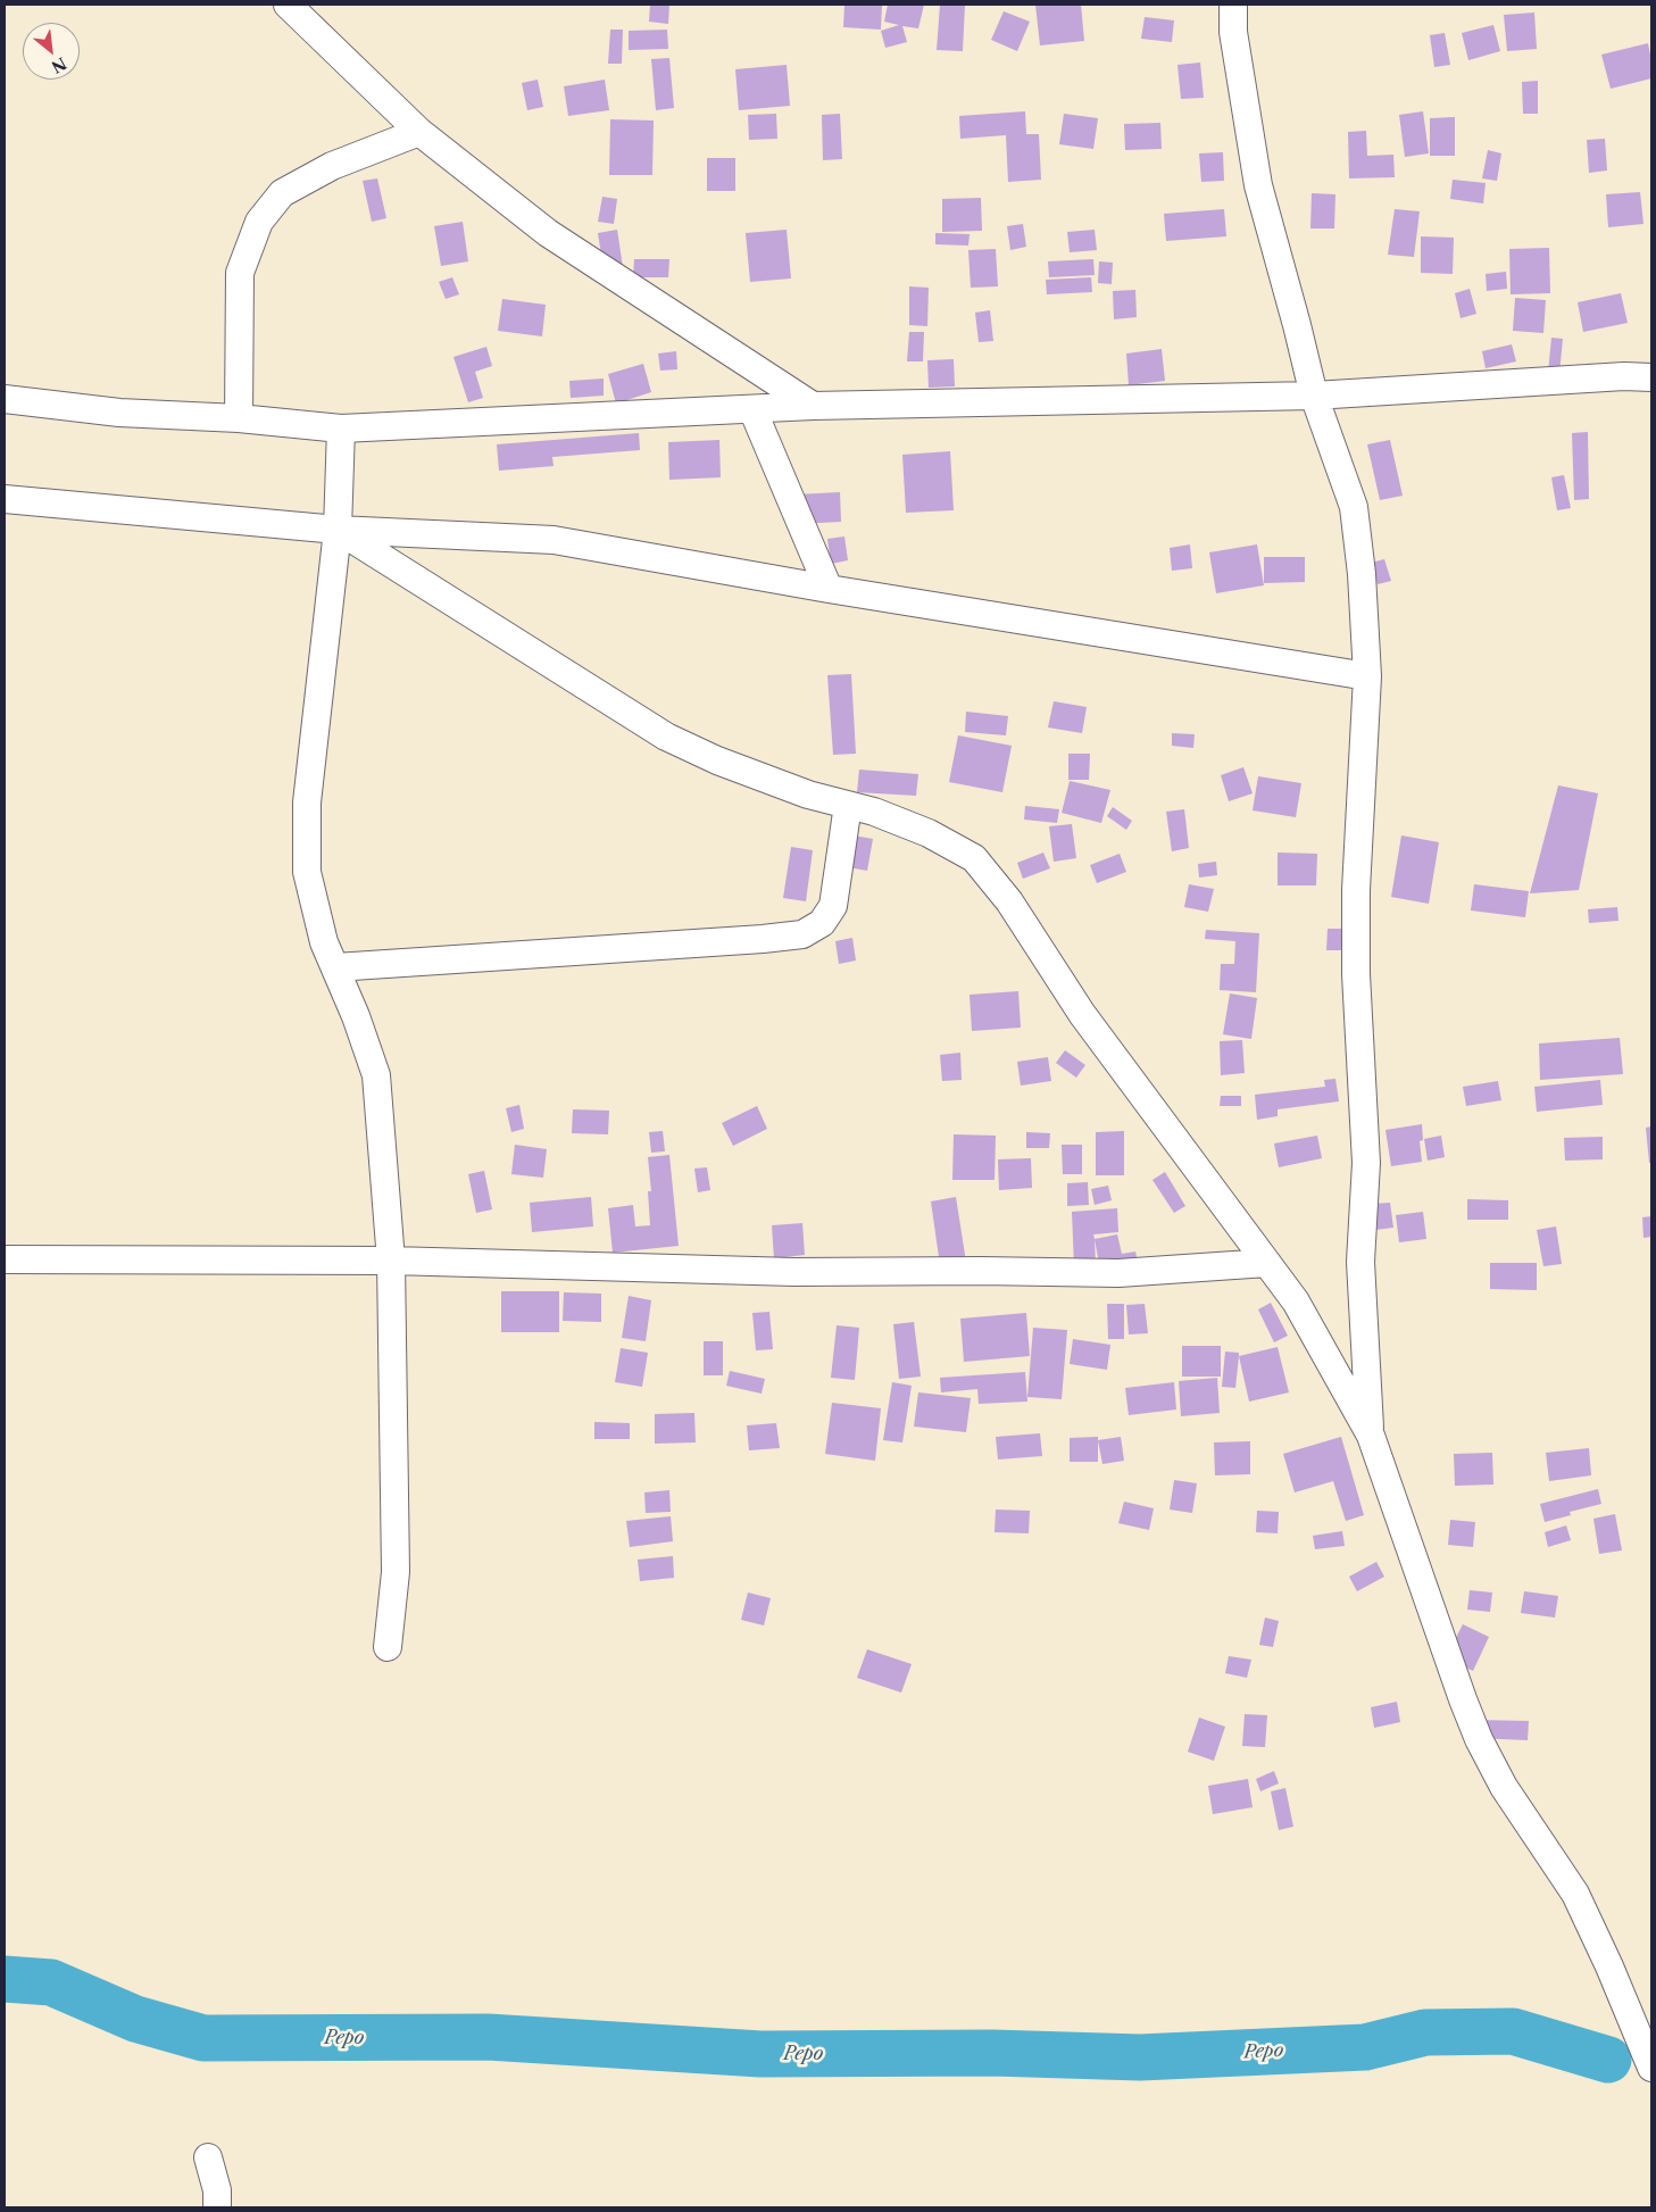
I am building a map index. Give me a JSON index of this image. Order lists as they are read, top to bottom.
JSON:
{
  "water": ["Pepo"],
  "north": "bottom right"
}
